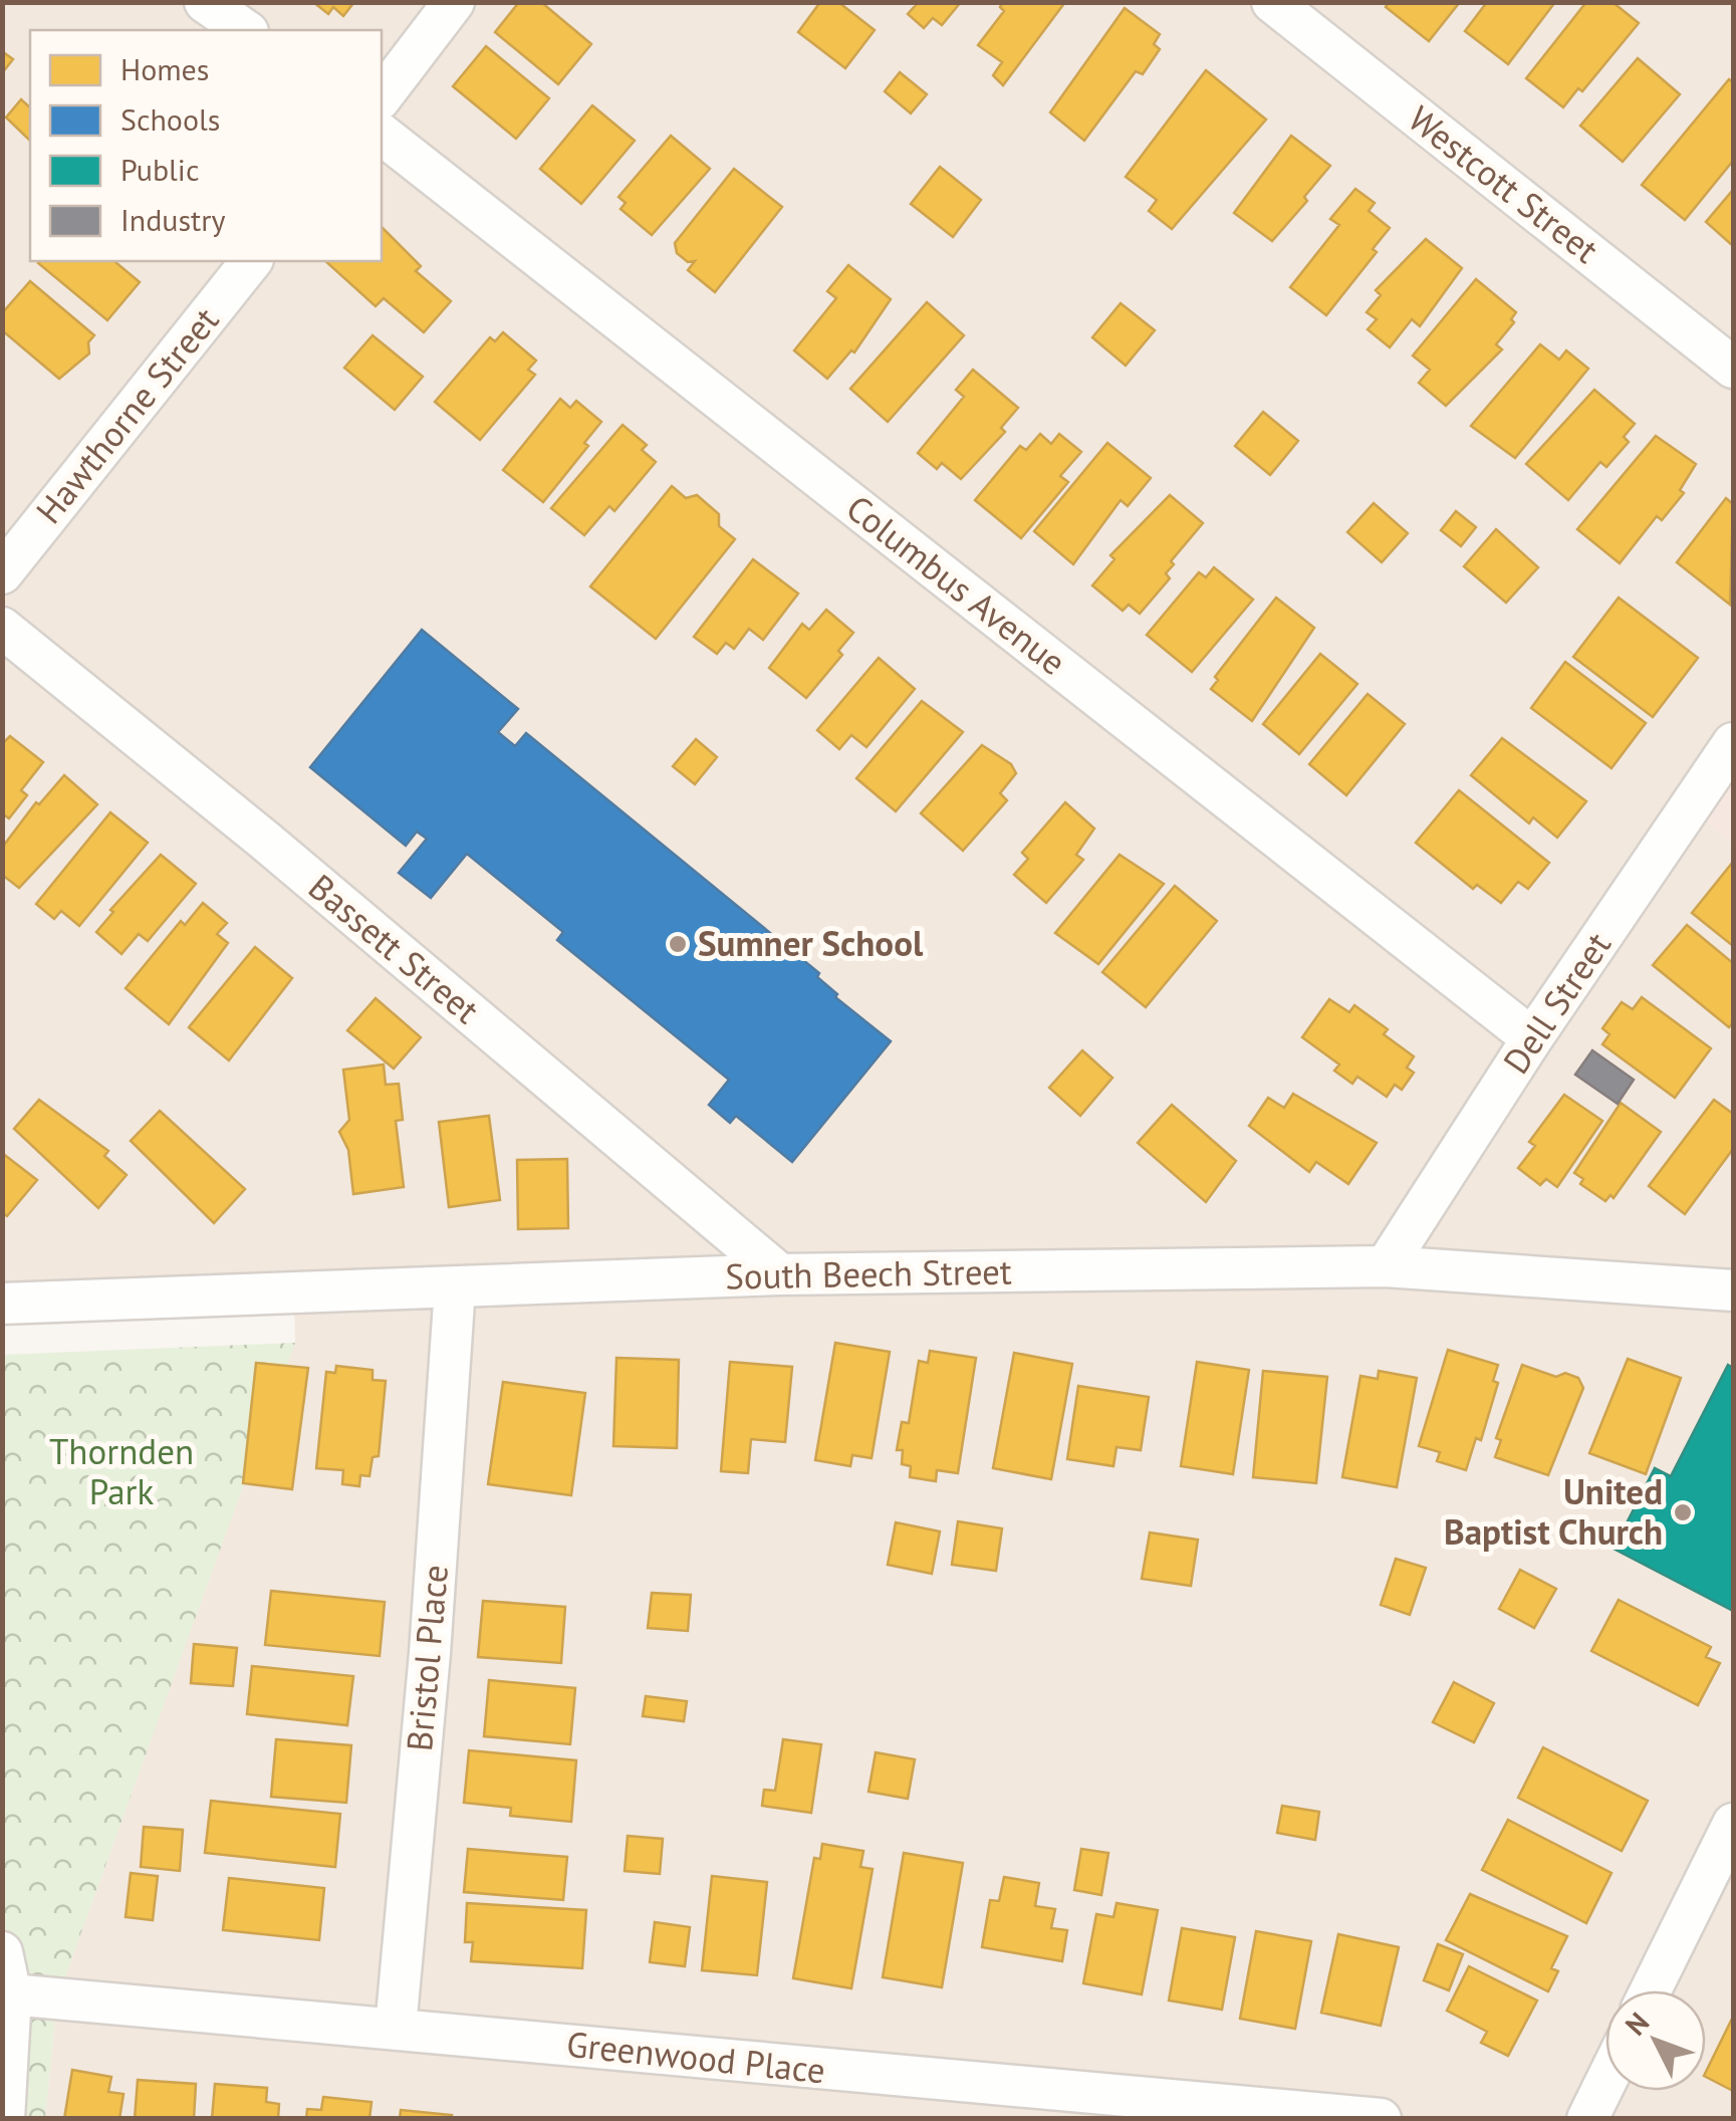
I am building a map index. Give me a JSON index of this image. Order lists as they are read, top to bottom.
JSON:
{
  "streets": {
    "street": [
      "Westcott Street",
      "Hawthorne Street",
      "Columbus Avenue",
      "Bassett Street",
      "Dell Street",
      "South Beech Street",
      "Bristol Place",
      "Greenwood Place"
    ]
  },
  "crossings": [
    ["Columbus Avenue", "Dell Street"],
    ["Bassett Street", "South Beech Street"],
    ["Dell Street", "South Beech Street"],
    ["South Beech Street", "Bristol Place"],
    ["Bristol Place", "Greenwood Place"]
  ],
  "parks": ["Thornden Park"],
  "places": ["Sumner School", "United Baptist Church"],
  "legend": [
    "Homes",
    "Schools",
    "Public",
    "Industry"
  ],
  "north": "top left"
}
